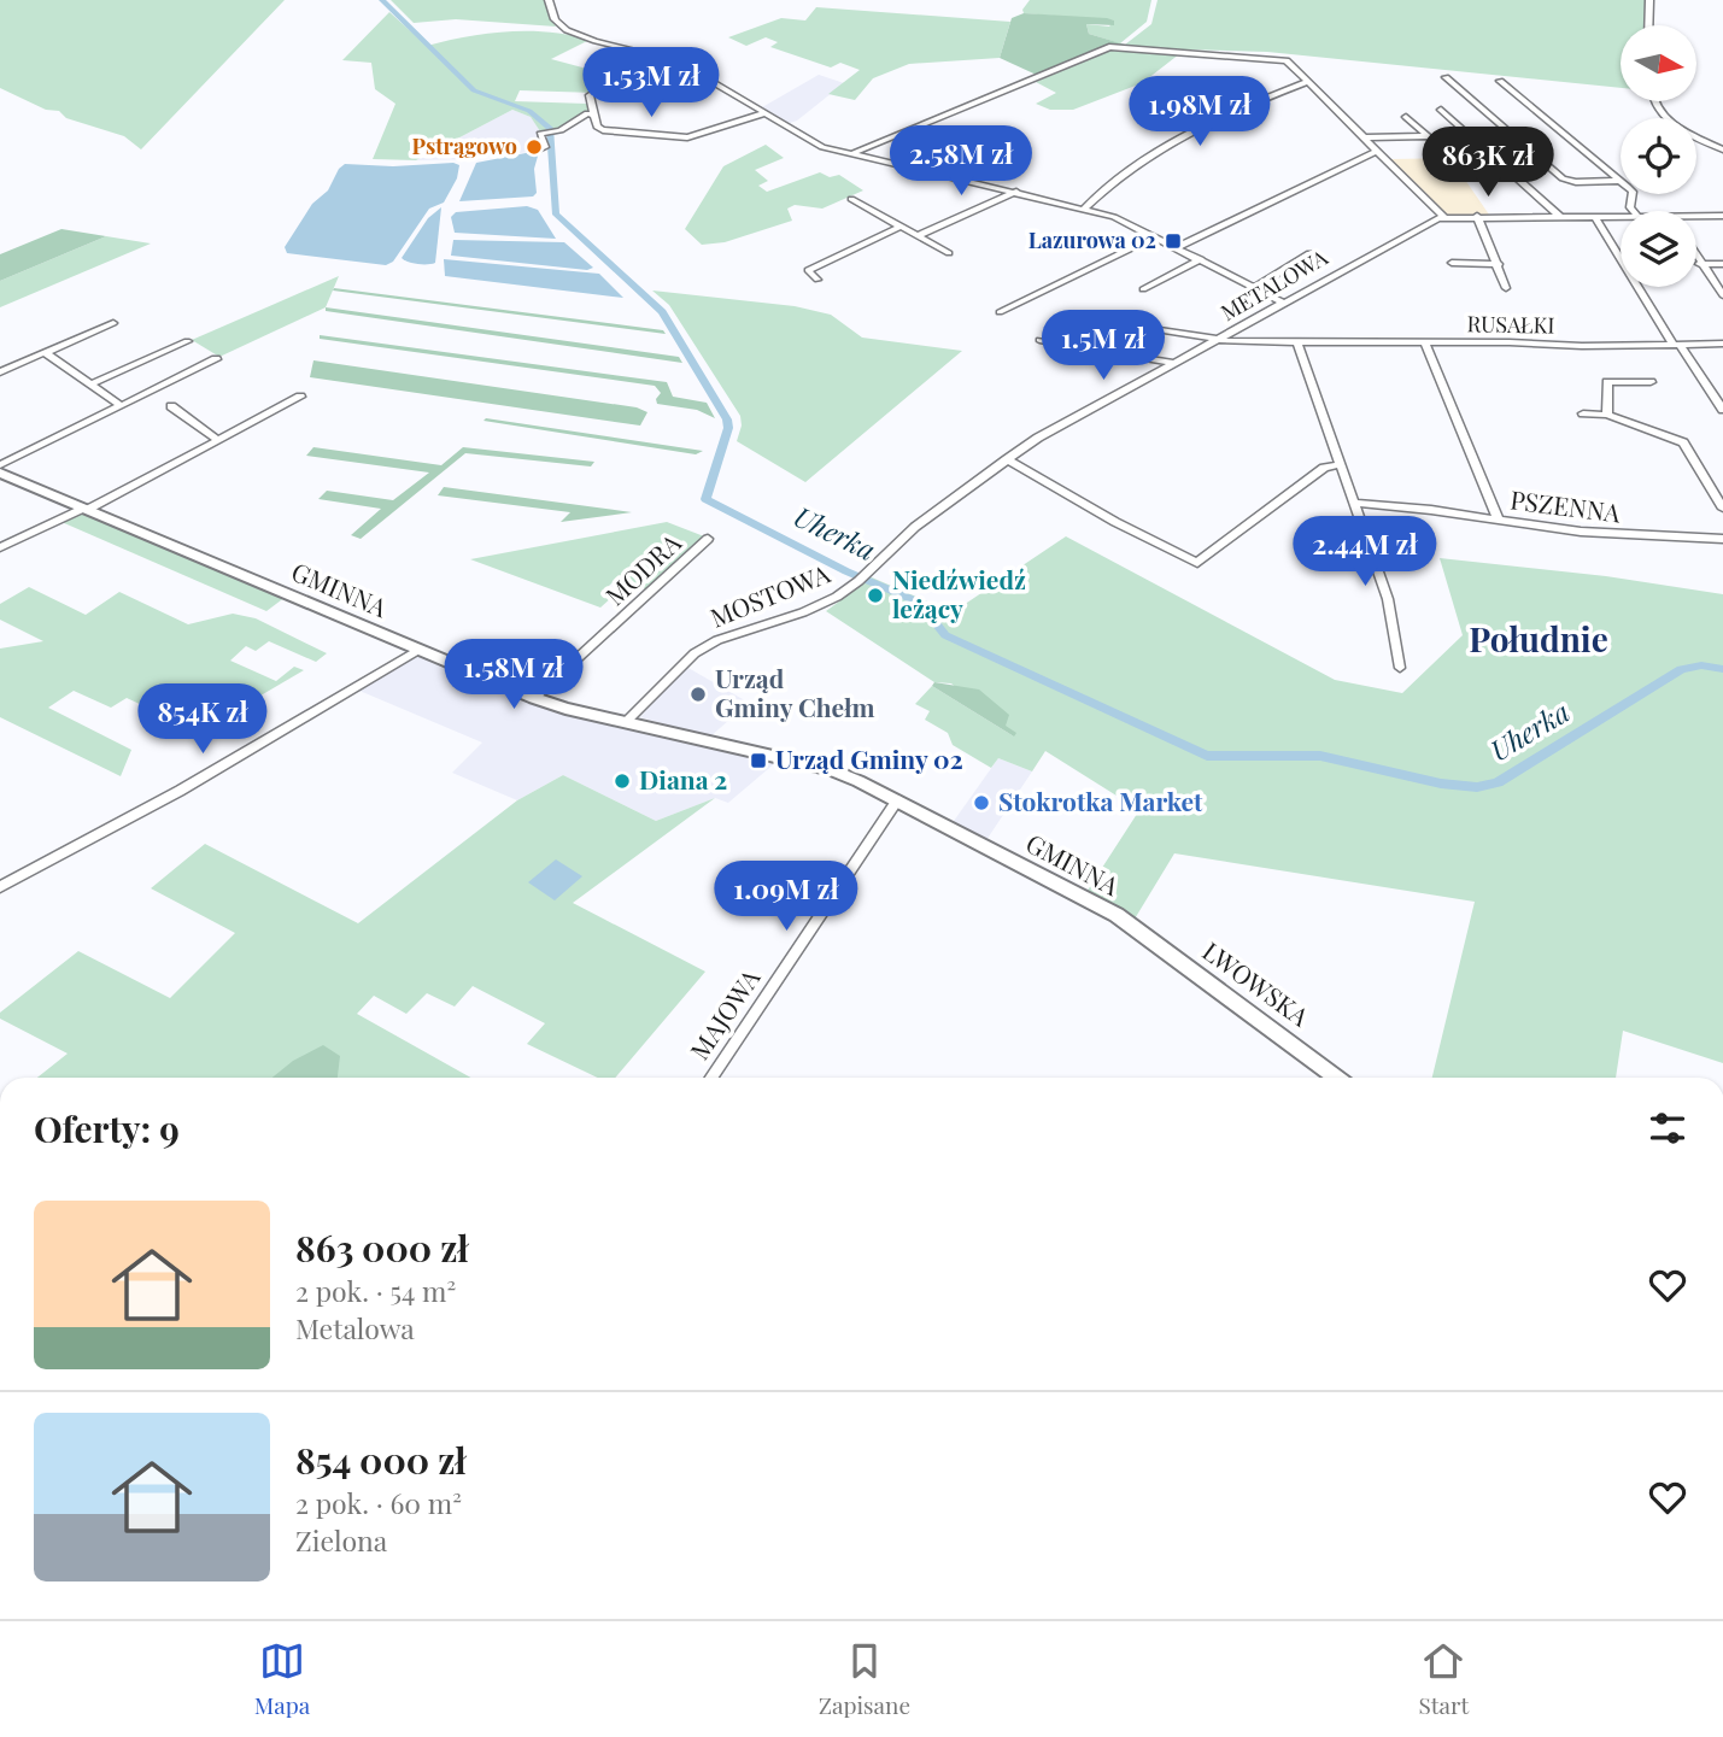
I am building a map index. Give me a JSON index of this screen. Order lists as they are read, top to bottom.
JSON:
{
  "streets": {
    "main road": ["GMINNA", "LWOWSKA"],
    "street": [
      "METALOWA",
      "RUSAŁKI",
      "PSZENNA",
      "MODRA",
      "MOSTOWA",
      "MAJOWA"
    ]
  },
  "crossings": [
    ["METALOWA", "MOSTOWA"],
    ["MODRA", "GMINNA"],
    ["GMINNA", "MOSTOWA"],
    ["GMINNA", "LWOWSKA"],
    ["GMINNA", "MAJOWA"]
  ],
  "districts": ["Południe"],
  "water": ["Uherka"],
  "places": {
    "other": [
      "Pstrągowo",
      "Niedźwiedź leżący",
      "Urząd Gminy Chełm",
      "Diana 2",
      "Stokrotka Market"
    ],
    "transit": ["Lazurowa 02", "Urząd Gminy 02"]
  },
  "north": "right",
  "page": {
    "price": [
      "1.53M zł",
      "1.98M zł",
      "2.58M zł",
      "863K zł",
      "1.5M zł",
      "2.44M zł",
      "1.58M zł",
      "854K zł",
      "1.09M zł"
    ],
    "heading": "Oferty: 9",
    "list": [
      {
        "name": "863 000 zł",
        "note": "2 pok. · 54 m² · Metalowa"
      },
      {
        "name": "854 000 zł",
        "note": "2 pok. · 60 m² · Zielona"
      }
    ],
    "tabs": ["Mapa", "Zapisane", "Start"]
  }
}
